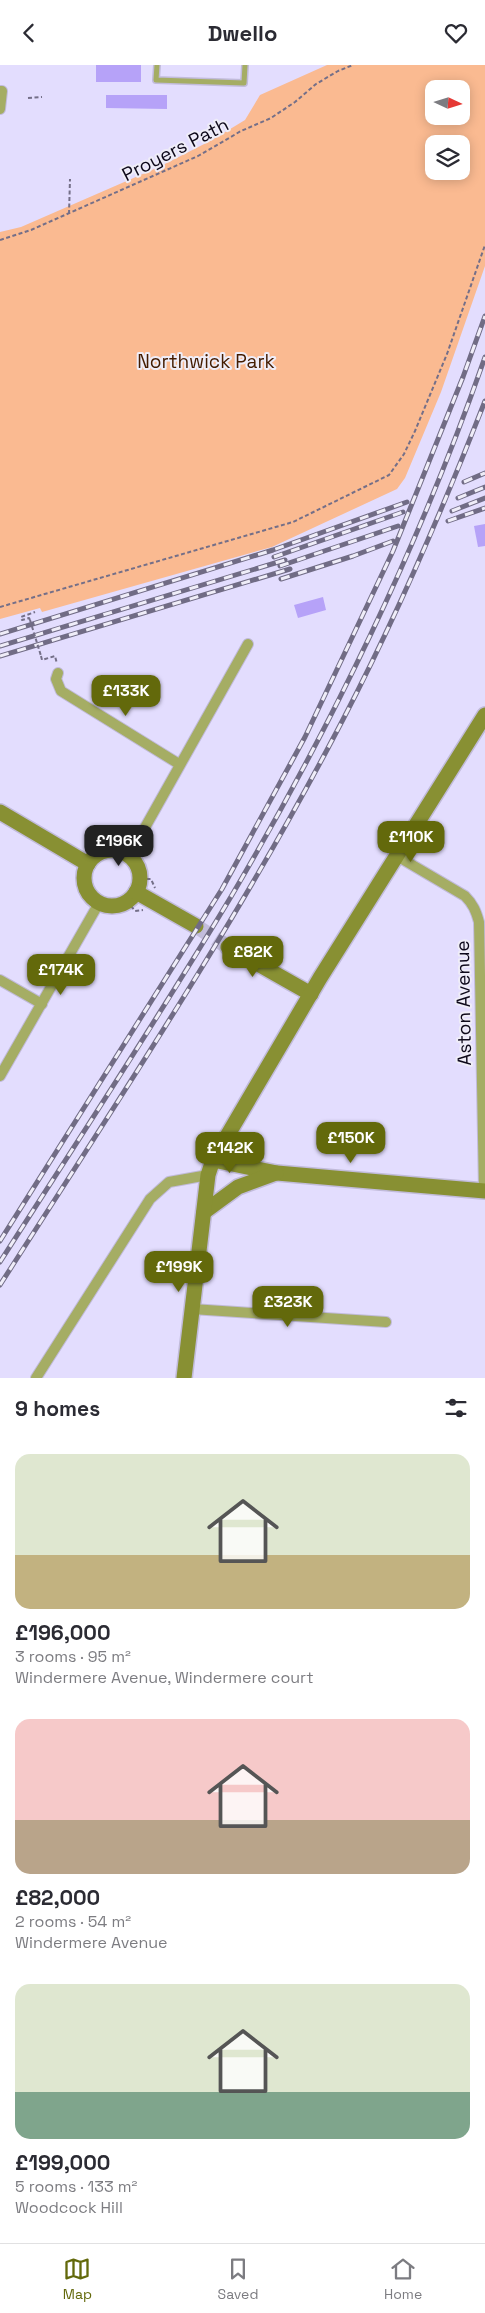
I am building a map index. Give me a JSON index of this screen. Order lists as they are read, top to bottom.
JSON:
{
  "streets": {
    "street": ["Aston Avenue"],
    "path": ["Proyers Path"]
  },
  "parks": ["Northwick Park"],
  "north": "right",
  "page": {
    "header": "Dwello",
    "price": [
      "£133K",
      "£110K",
      "£196K",
      "£82K",
      "£174K",
      "£150K",
      "£142K",
      "£199K",
      "£323K"
    ],
    "heading": "9 homes",
    "list": [
      {
        "name": "£196,000",
        "note": "3 rooms · 95 m² · Windermere Avenue, Windermere court"
      },
      {
        "name": "£82,000",
        "note": "2 rooms · 54 m² · Windermere Avenue"
      },
      {
        "name": "£199,000",
        "note": "5 rooms · 133 m² · Woodcock Hill"
      }
    ],
    "tabs": ["Map", "Saved", "Home"]
  }
}
